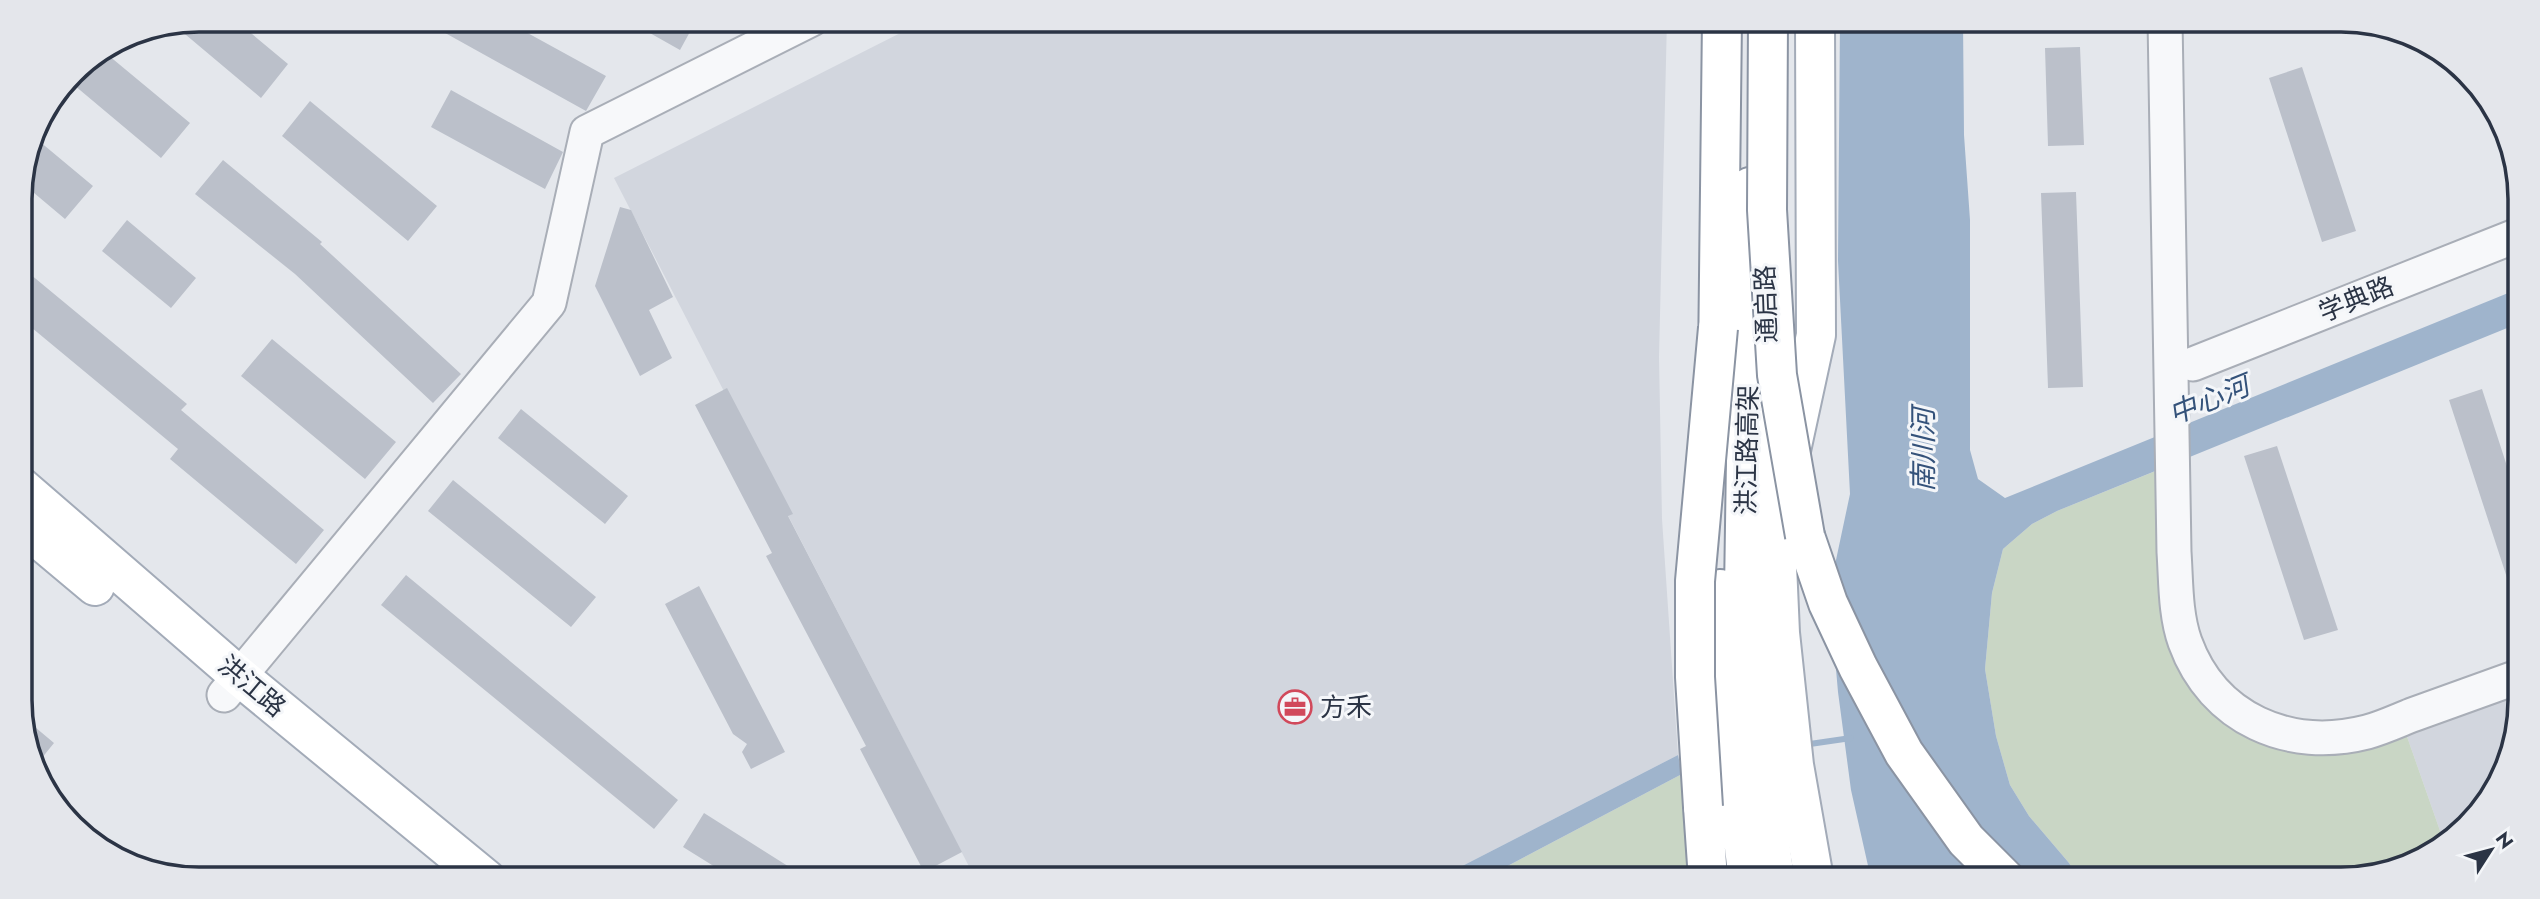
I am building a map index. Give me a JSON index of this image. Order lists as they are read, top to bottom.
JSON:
{
  "streets": {
    "main road": ["通启路", "洪江路高架", "洪江路"],
    "street": ["学典路"]
  },
  "water": ["中心河", "南川河"],
  "places": {
    "office": ["方禾"]
  },
  "north": "top right"
}
